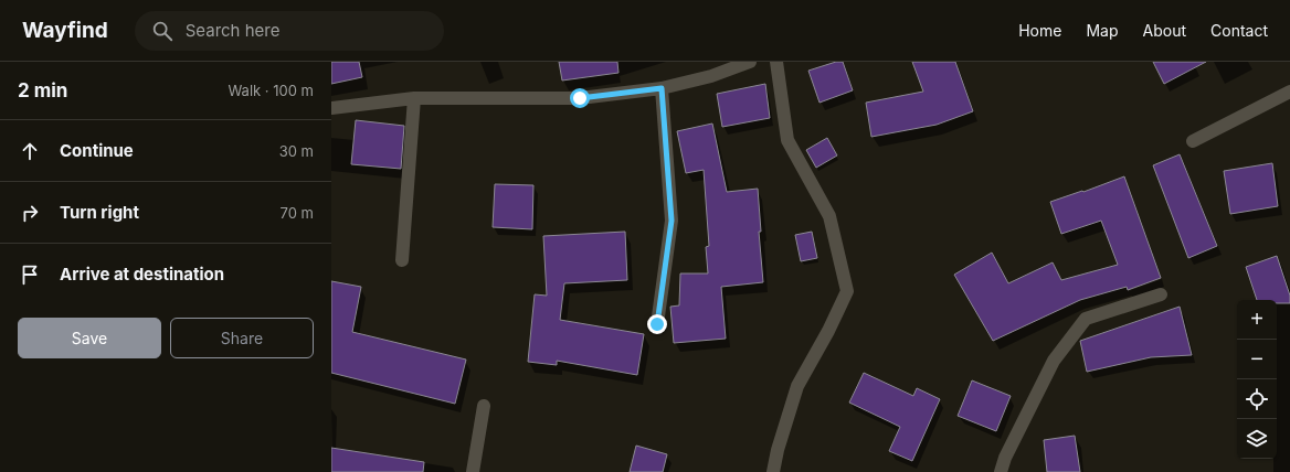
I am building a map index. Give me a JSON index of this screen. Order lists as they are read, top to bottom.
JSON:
{
  "page": {
    "header": "Wayfind",
    "search": "Search here",
    "nav": [
      "Home",
      "Map",
      "About",
      "Contact"
    ],
    "heading": ["2 min", "Walk · 100 m"],
    "list": [
      ["Continue", "30 m"],
      ["Turn right", "70 m"],
      "Arrive at destination"
    ],
    "map_buttons": ["+", "−"],
    "buttons": ["Save", "Share"]
  }
}
